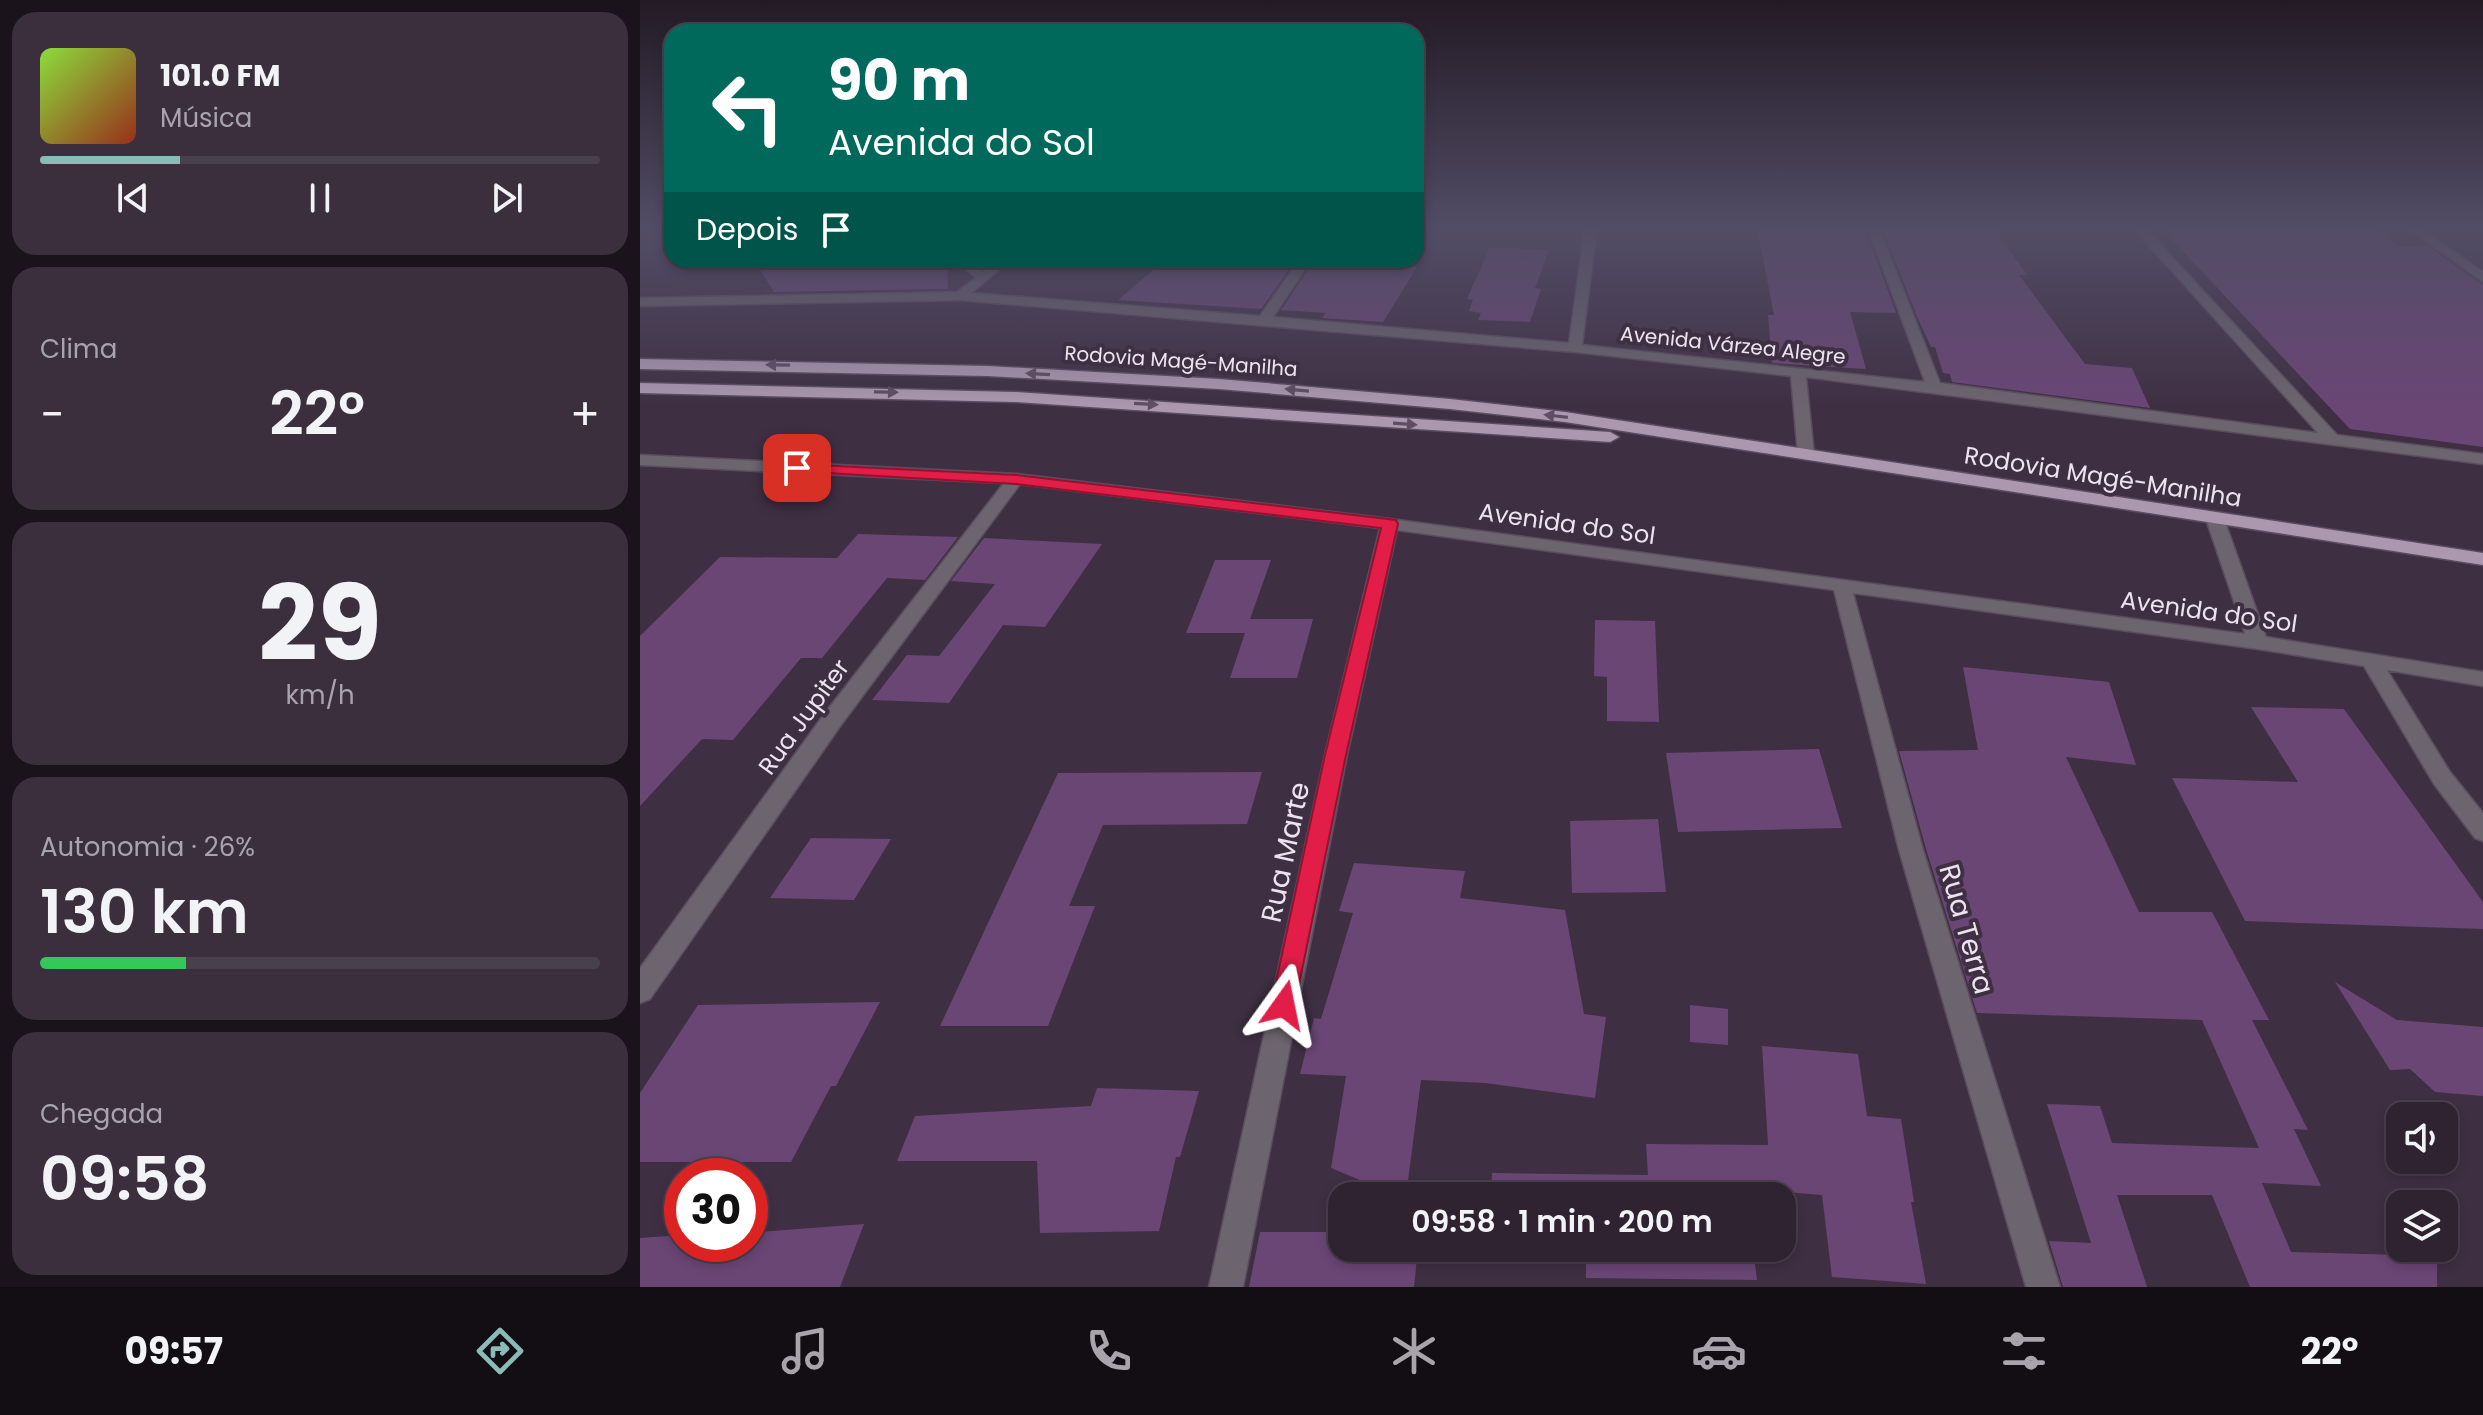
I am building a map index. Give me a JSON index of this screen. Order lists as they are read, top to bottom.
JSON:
{
  "streets": {
    "highway": ["Rodovia Magé-Manilha"],
    "street": [
      "Avenida Várzea Alegre",
      "Avenida do Sol",
      "Rua Jupiter",
      "Rua Marte",
      "Rua Terra"
    ]
  },
  "crossings": [
    ["Avenida do Sol", "Rua Jupiter"],
    ["Avenida do Sol", "Rua Marte"],
    ["Avenida do Sol", "Rua Terra"]
  ],
  "page": {
    "turn": ["90 m", "Avenida do Sol"],
    "song": ["101.0 FM", "Música"],
    "then": "Depois",
    "tile": [
      "Clima",
      ["29", "km/h"],
      ["Autonomia · 26%", "130 km"],
      ["Chegada", "09:58"]
    ],
    "heat": ["−", "22°", "+"],
    "limit": "30",
    "trip": "09:58 · 1 min · 200 m",
    "tabs": ["09:57", "22°"]
  }
}
